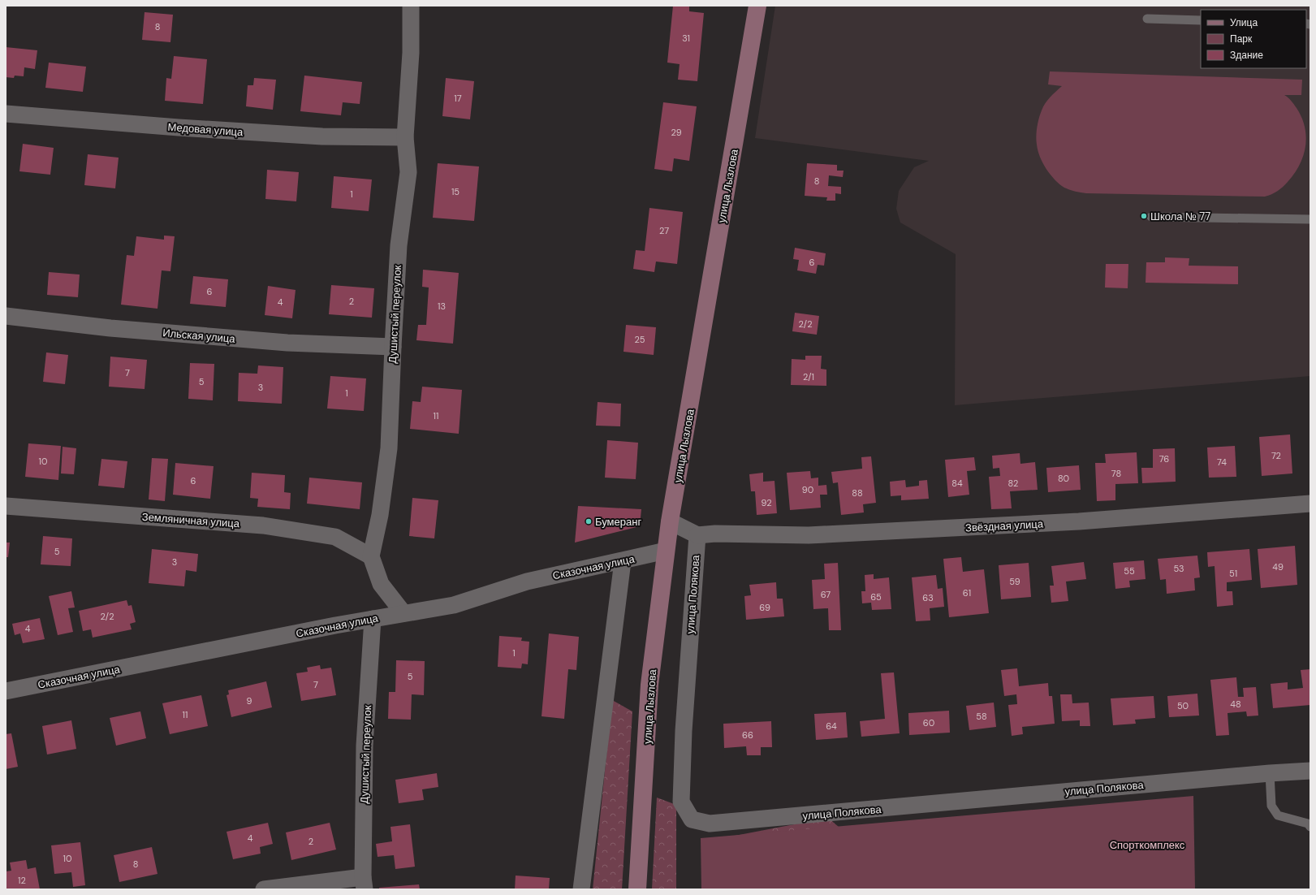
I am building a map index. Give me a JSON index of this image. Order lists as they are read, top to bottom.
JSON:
{
  "streets": {
    "main road": ["улица Лызлова"],
    "street": [
      "Медовая улица",
      "Душистый переулок",
      "Ильская улица",
      "Земляничная улица",
      "Звёздная улица",
      "Сказочная улица",
      "улица Полякова"
    ]
  },
  "crossings": [
    ["Медовая улица", "Душистый переулок"],
    ["улица Лызлова", "Сказочная улица"],
    ["Душистый переулок", "Ильская улица"],
    ["Душистый переулок", "Земляничная улица"],
    ["Душистый переулок", "Сказочная улица"],
    ["Звёздная улица", "улица Полякова"]
  ],
  "parks": ["Спорткомплекс"],
  "places": ["Школа № 77", "Бумеранг"],
  "house_numbers": [
    "8",
    "31",
    "17",
    "29",
    "8",
    "15",
    "1",
    "27",
    "6",
    "6",
    "2",
    "4",
    "13",
    "2/2",
    "25",
    "7",
    "2/1",
    "5",
    "3",
    "1",
    "11",
    "72",
    "76",
    "10",
    "74",
    "78",
    "80",
    "6",
    "84",
    "82",
    "90",
    "88",
    "92",
    "5",
    "3",
    "49",
    "53",
    "55",
    "51",
    "59",
    "61",
    "67",
    "65",
    "63",
    "69",
    "2/2",
    "4",
    "1",
    "5",
    "7",
    "9",
    "48",
    "50",
    "11",
    "58",
    "60",
    "64",
    "66",
    "4",
    "2",
    "10",
    "8",
    "12"
  ],
  "legend": ["Улица", "Парк", "Здание"]
}
